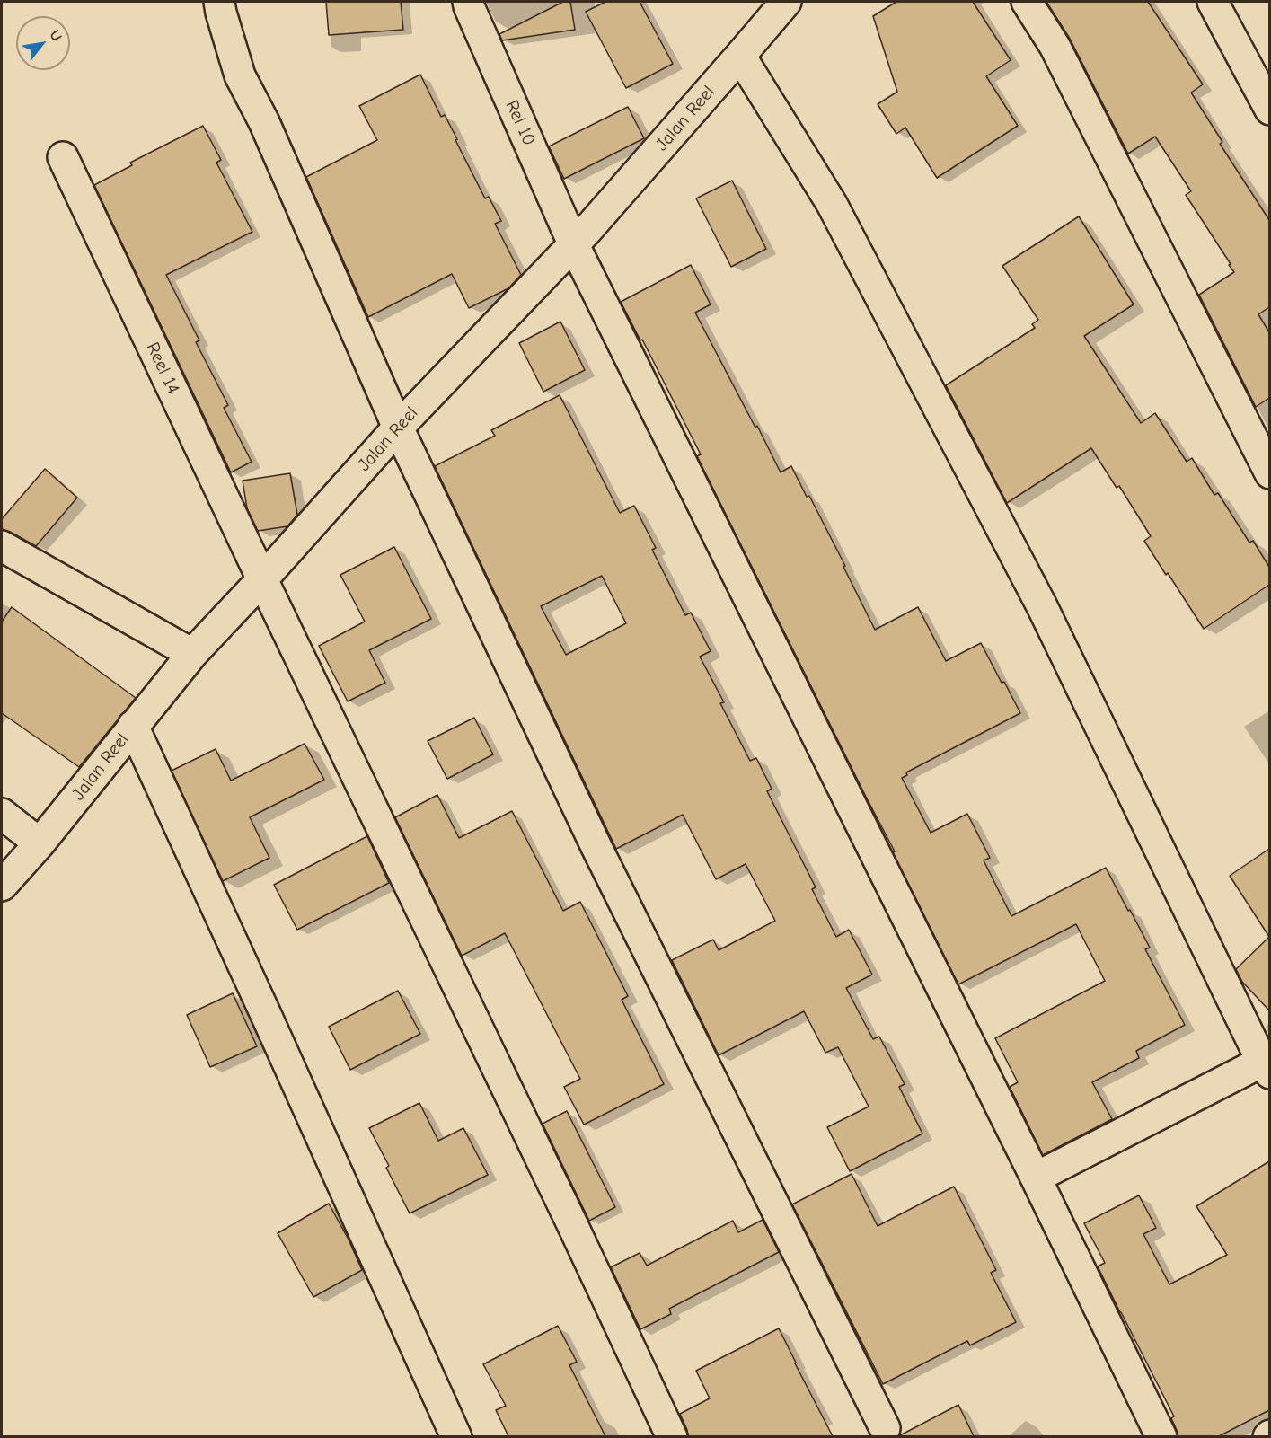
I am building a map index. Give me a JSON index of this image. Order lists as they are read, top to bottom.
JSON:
{
  "streets": {
    "street": ["Jalan Reel", "Rel 10", "Reel 14"]
  },
  "crossings": [
    ["Jalan Reel", "Rel 10"],
    ["Jalan Reel", "Reel 14"]
  ],
  "north": "top right"
}
